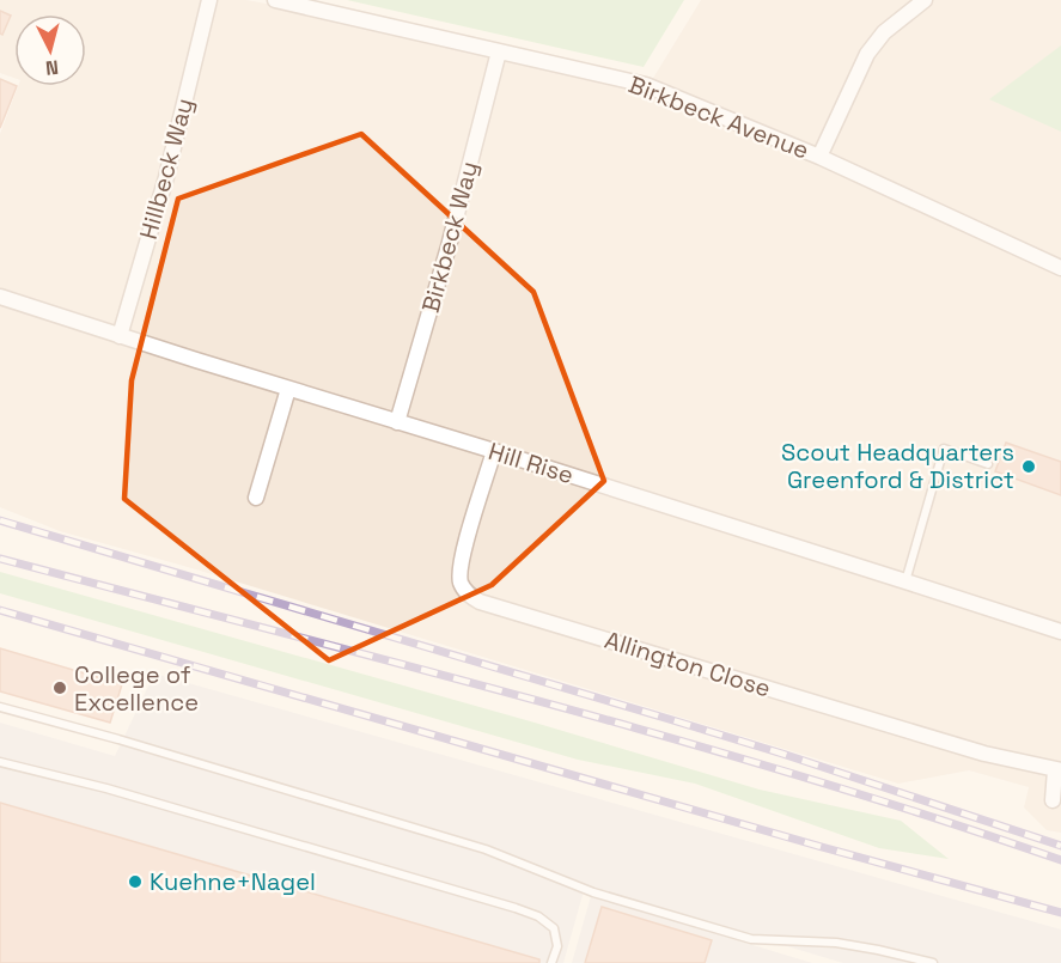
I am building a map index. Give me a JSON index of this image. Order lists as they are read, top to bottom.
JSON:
{
  "streets": {
    "street": [
      "Birkbeck Avenue",
      "Hillbeck Way",
      "Birkbeck Way",
      "Hill Rise",
      "Allington Close"
    ]
  },
  "crossings": [
    ["Birkbeck Avenue", "Birkbeck Way"],
    ["Hillbeck Way", "Hill Rise"],
    ["Birkbeck Way", "Hill Rise"],
    ["Hill Rise", "Allington Close"]
  ],
  "places": ["Scout Headquarters Greenford & District", "College of Excellence", "Kuehne+Nagel"],
  "north": "bottom"
}
